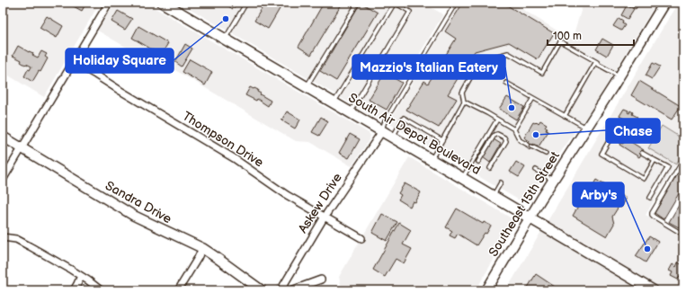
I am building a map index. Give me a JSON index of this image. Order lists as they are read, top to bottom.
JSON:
{
  "streets": {
    "main road": ["South Air Depot Boulevard", "Sandra Drive", "Southeast 15th Street"],
    "street": ["Thompson Drive", "Askew Drive"]
  },
  "crossings": [
    ["South Air Depot Boulevard", "Askew Drive"],
    ["South Air Depot Boulevard", "Southeast 15th Street"],
    ["Thompson Drive", "Askew Drive"]
  ],
  "places": [
    "Holiday Square",
    "Mazzio's Italian Eatery",
    "Chase",
    "Arby's"
  ],
  "scale_bar": "100 m"
}
